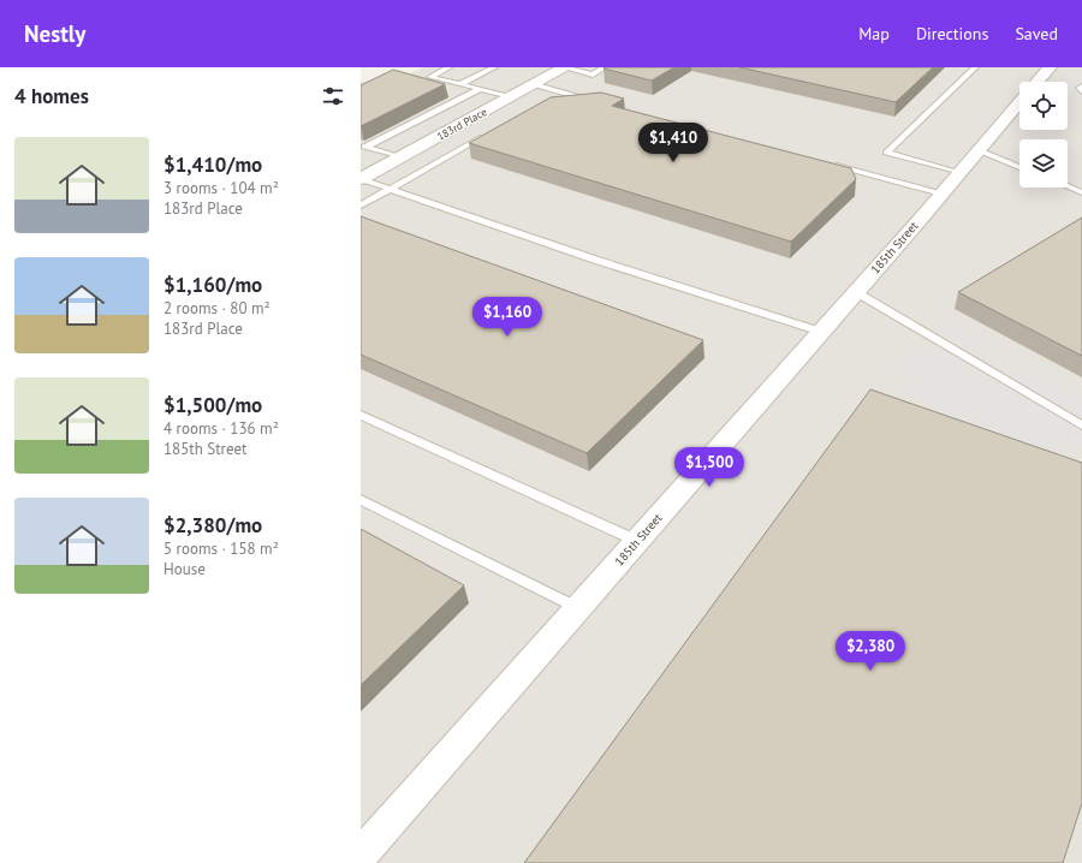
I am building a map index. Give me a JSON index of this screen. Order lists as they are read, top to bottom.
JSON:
{
  "streets": {
    "street": ["183rd Place", "185th Street"]
  },
  "page": {
    "header": "Nestly",
    "nav": ["Map", "Directions", "Saved"],
    "heading": "4 homes",
    "price": [
      "$1,410",
      "$1,160",
      "$1,500",
      "$2,380"
    ],
    "list": [
      {
        "name": "$1,410/mo",
        "note": "3 rooms · 104 m² · 183rd Place"
      },
      {
        "name": "$1,160/mo",
        "note": "2 rooms · 80 m² · 183rd Place"
      },
      {
        "name": "$1,500/mo",
        "note": "4 rooms · 136 m² · 185th Street"
      },
      {
        "name": "$2,380/mo",
        "note": "5 rooms · 158 m² · House"
      }
    ]
  }
}
